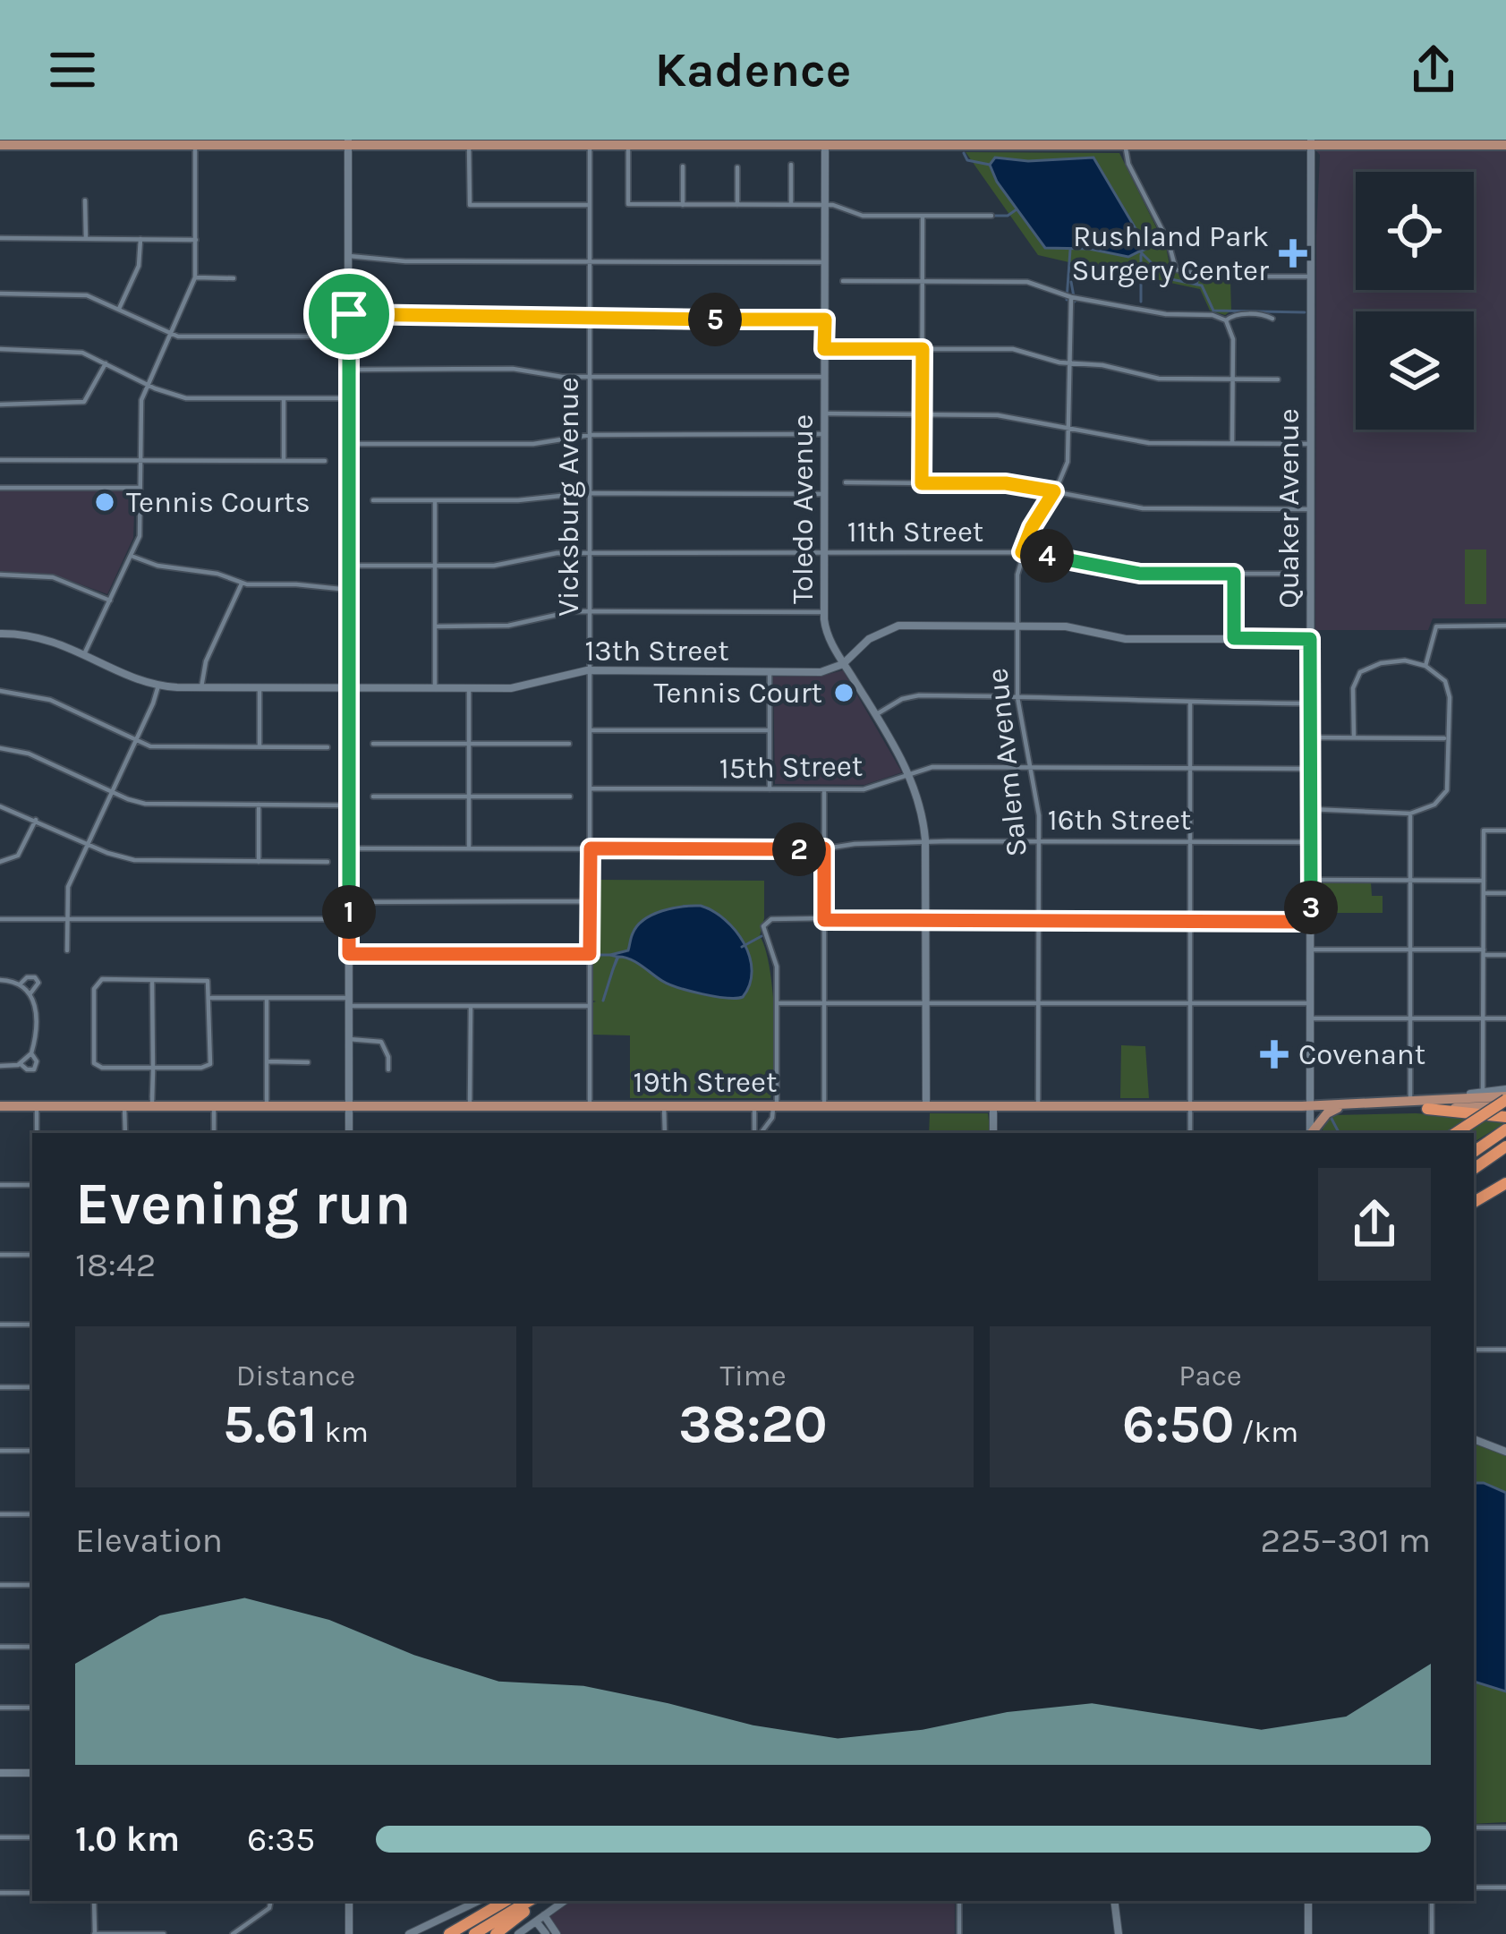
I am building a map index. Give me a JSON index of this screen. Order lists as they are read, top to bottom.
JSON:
{
  "streets": {
    "main road": ["19th Street"],
    "street": [
      "Vicksburg Avenue",
      "Quaker Avenue",
      "Toledo Avenue",
      "11th Street",
      "13th Street",
      "Salem Avenue",
      "15th Street",
      "16th Street"
    ]
  },
  "crossings": [
    ["Vicksburg Avenue", "11th Street"],
    ["Vicksburg Avenue", "13th Street"],
    ["Vicksburg Avenue", "15th Street"],
    ["Vicksburg Avenue", "16th Street"],
    ["Vicksburg Avenue", "19th Street"],
    ["Quaker Avenue", "13th Street"],
    ["Quaker Avenue", "15th Street"],
    ["Quaker Avenue", "16th Street"],
    ["Quaker Avenue", "19th Street"],
    ["Toledo Avenue", "11th Street"],
    ["Toledo Avenue", "13th Street"],
    ["Toledo Avenue", "15th Street"],
    ["Toledo Avenue", "16th Street"],
    ["Toledo Avenue", "19th Street"],
    ["11th Street", "Salem Avenue"],
    ["13th Street", "Salem Avenue"],
    ["Salem Avenue", "15th Street"],
    ["Salem Avenue", "16th Street"],
    ["Salem Avenue", "19th Street"]
  ],
  "places": {
    "health": ["Rushland Park Surgery Center", "Covenant"],
    "other": ["Tennis Courts", "Tennis Court"]
  },
  "page": {
    "header": "Kadence",
    "pins": [
      "5",
      "4",
      "2",
      "3",
      "1"
    ],
    "heading": ["Evening run", "18:42"],
    "stats": [
      ["Distance", "5.61 km"],
      ["Time", "38:20"],
      ["Pace", "6:50 /km"]
    ],
    "chart": ["Elevation", "225–301 m"],
    "list": [
      {
        "name": "1.0 km",
        "note": "6:35"
      }
    ]
  }
}
